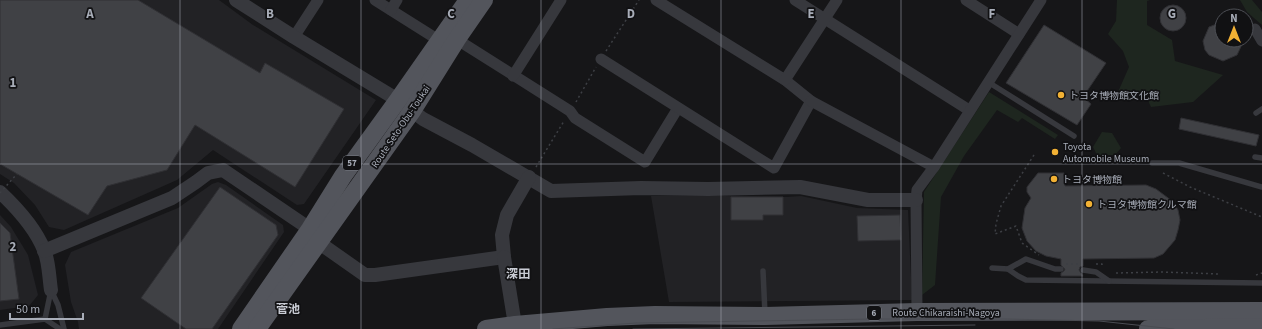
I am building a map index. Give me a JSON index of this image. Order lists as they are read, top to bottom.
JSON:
{
  "streets": {
    "main road": [
      "Route Seto-Obu-Toukai",
      "57",
      "Route Chikaraishi-Nagoya",
      "6"
    ]
  },
  "districts": ["深田", "菅池"],
  "places": [
    "トヨタ博物館文化館",
    "Toyota Automobile Museum",
    "トヨタ博物館",
    "トヨタ博物館クルマ館"
  ],
  "scale_bar": "50 m",
  "north": "top",
  "grid": {
    "columns": [
      "A",
      "B",
      "C",
      "D",
      "E",
      "F",
      "G"
    ],
    "rows": ["1", "2"]
  }
}
